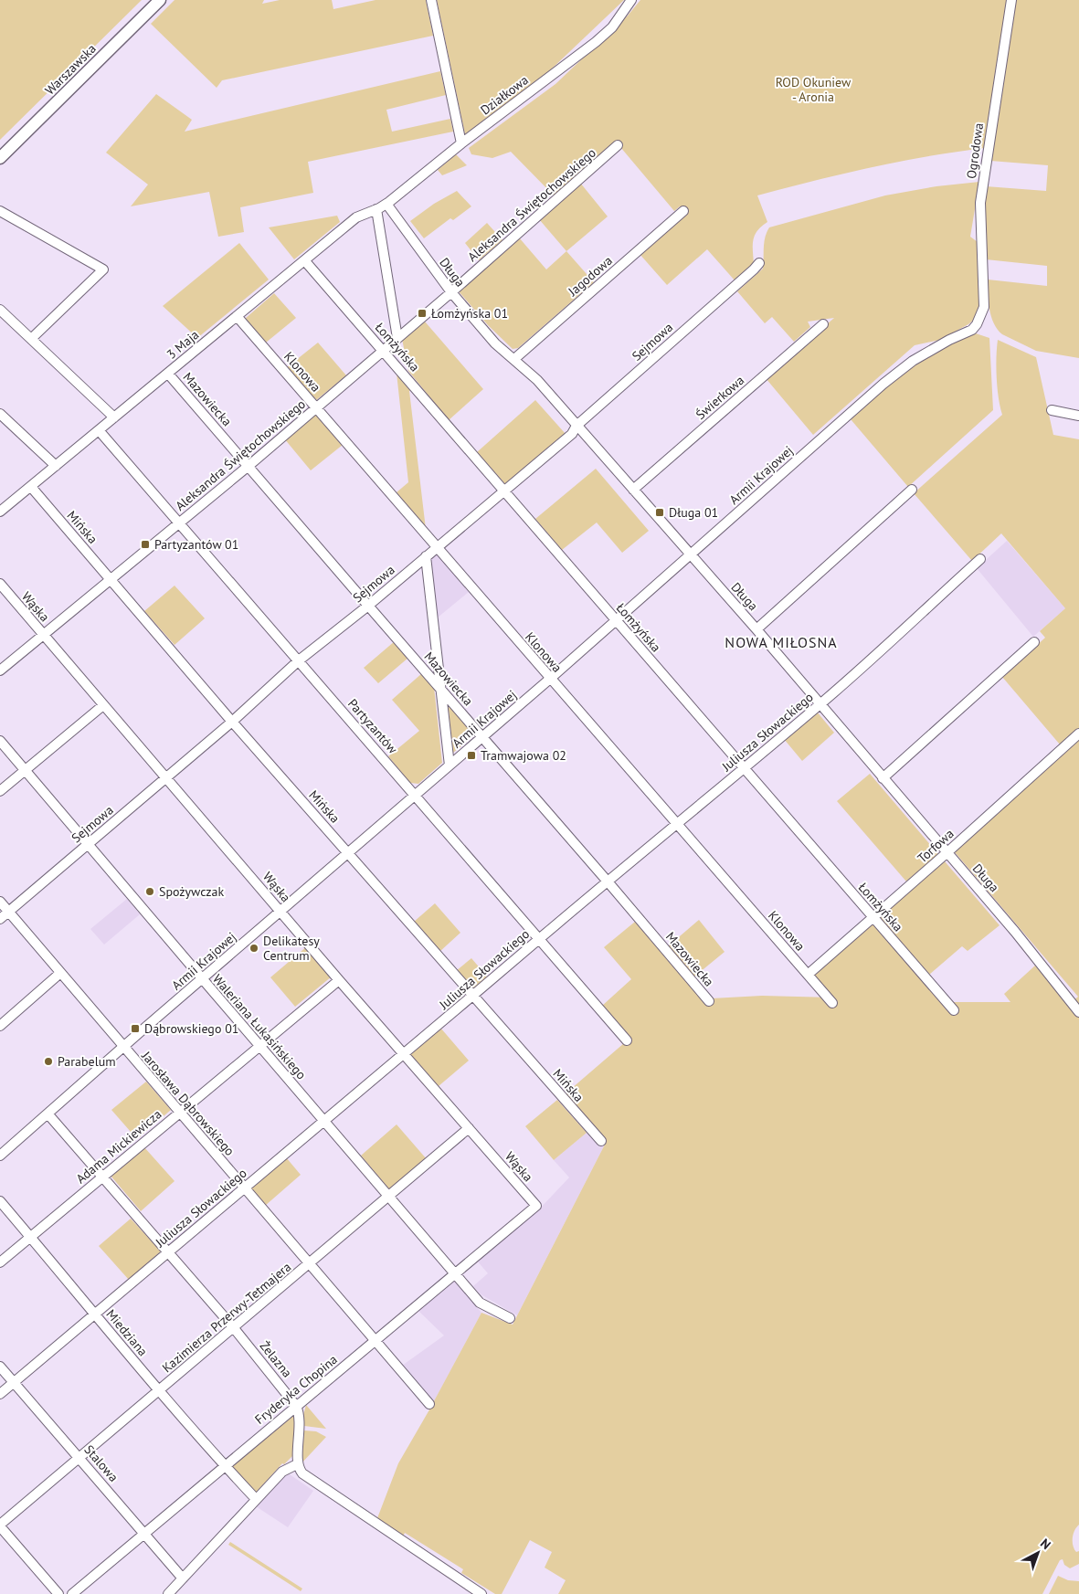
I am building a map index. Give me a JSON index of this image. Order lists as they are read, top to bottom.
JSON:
{
  "streets": {
    "main road": ["Warszawska"],
    "street": [
      "Działkowa",
      "Ogrodowa",
      "Aleksandra Świętochowskiego",
      "Długa",
      "Jagodowa",
      "Sejmowa",
      "3 Maja",
      "Łomżyńska",
      "Klonowa",
      "Świerkowa",
      "Mazowiecka",
      "Armii Krajowej",
      "Mińska",
      "Wąska",
      "Partyzantów",
      "Juliusza Słowackiego",
      "Torfowa",
      "Waleriana Łukasińskiego",
      "Jarosława Dąbrowskiego",
      "Adama Mickiewicza",
      "Kazimierza Przerwy-Tetmajera",
      "Miedziana",
      "Żelazna",
      "Fryderyka Chopina",
      "Stalowa"
    ]
  },
  "crossings": [
    ["Działkowa", "Długa"],
    ["Działkowa", "3 Maja"],
    ["Ogrodowa", "Armii Krajowej"],
    ["Aleksandra Świętochowskiego", "Długa"],
    ["Aleksandra Świętochowskiego", "Łomżyńska"],
    ["Aleksandra Świętochowskiego", "Klonowa"],
    ["Aleksandra Świętochowskiego", "Mazowiecka"],
    ["Aleksandra Świętochowskiego", "Mińska"],
    ["Aleksandra Świętochowskiego", "Wąska"],
    ["Aleksandra Świętochowskiego", "Partyzantów"],
    ["Długa", "Jagodowa"],
    ["Długa", "Sejmowa"],
    ["Długa", "3 Maja"],
    ["Długa", "Świerkowa"],
    ["Długa", "Armii Krajowej"],
    ["Długa", "Juliusza Słowackiego"],
    ["Długa", "Torfowa"],
    ["Sejmowa", "Łomżyńska"],
    ["Sejmowa", "Klonowa"],
    ["Sejmowa", "Mazowiecka"],
    ["Sejmowa", "Mińska"],
    ["Sejmowa", "Wąska"],
    ["Sejmowa", "Partyzantów"],
    ["Sejmowa", "Waleriana Łukasińskiego"],
    ["Sejmowa", "Jarosława Dąbrowskiego"],
    ["3 Maja", "Łomżyńska"],
    ["3 Maja", "Klonowa"],
    ["3 Maja", "Mazowiecka"],
    ["3 Maja", "Mińska"],
    ["3 Maja", "Partyzantów"],
    ["Łomżyńska", "Armii Krajowej"],
    ["Łomżyńska", "Juliusza Słowackiego"],
    ["Łomżyńska", "Torfowa"],
    ["Klonowa", "Armii Krajowej"],
    ["Klonowa", "Juliusza Słowackiego"],
    ["Klonowa", "Torfowa"],
    ["Mazowiecka", "Armii Krajowej"],
    ["Mazowiecka", "Juliusza Słowackiego"],
    ["Armii Krajowej", "Mińska"],
    ["Armii Krajowej", "Wąska"],
    ["Armii Krajowej", "Partyzantów"],
    ["Armii Krajowej", "Waleriana Łukasińskiego"],
    ["Armii Krajowej", "Jarosława Dąbrowskiego"],
    ["Armii Krajowej", "Żelazna"],
    ["Mińska", "Juliusza Słowackiego"],
    ["Wąska", "Juliusza Słowackiego"],
    ["Wąska", "Adama Mickiewicza"],
    ["Wąska", "Kazimierza Przerwy-Tetmajera"],
    ["Wąska", "Fryderyka Chopina"],
    ["Partyzantów", "Juliusza Słowackiego"],
    ["Juliusza Słowackiego", "Waleriana Łukasińskiego"],
    ["Juliusza Słowackiego", "Jarosława Dąbrowskiego"],
    ["Juliusza Słowackiego", "Miedziana"],
    ["Juliusza Słowackiego", "Żelazna"],
    ["Juliusza Słowackiego", "Stalowa"],
    ["Waleriana Łukasińskiego", "Adama Mickiewicza"],
    ["Waleriana Łukasińskiego", "Kazimierza Przerwy-Tetmajera"],
    ["Waleriana Łukasińskiego", "Fryderyka Chopina"],
    ["Jarosława Dąbrowskiego", "Adama Mickiewicza"],
    ["Jarosława Dąbrowskiego", "Kazimierza Przerwy-Tetmajera"],
    ["Jarosława Dąbrowskiego", "Fryderyka Chopina"],
    ["Adama Mickiewicza", "Miedziana"],
    ["Adama Mickiewicza", "Żelazna"],
    ["Kazimierza Przerwy-Tetmajera", "Miedziana"],
    ["Kazimierza Przerwy-Tetmajera", "Żelazna"],
    ["Kazimierza Przerwy-Tetmajera", "Stalowa"],
    ["Miedziana", "Fryderyka Chopina"],
    ["Żelazna", "Fryderyka Chopina"],
    ["Fryderyka Chopina", "Stalowa"]
  ],
  "districts": ["NOWA MIŁOSNA"],
  "parks": ["ROD Okuniew - Aronia"],
  "places": {
    "transit": [
      "Łomżyńska 01",
      "Długa 01",
      "Partyzantów 01",
      "Tramwajowa 02",
      "Dąbrowskiego 01"
    ],
    "other": ["Spożywczak", "Delikatesy Centrum", "Parabelum"]
  },
  "north": "top right"
}
